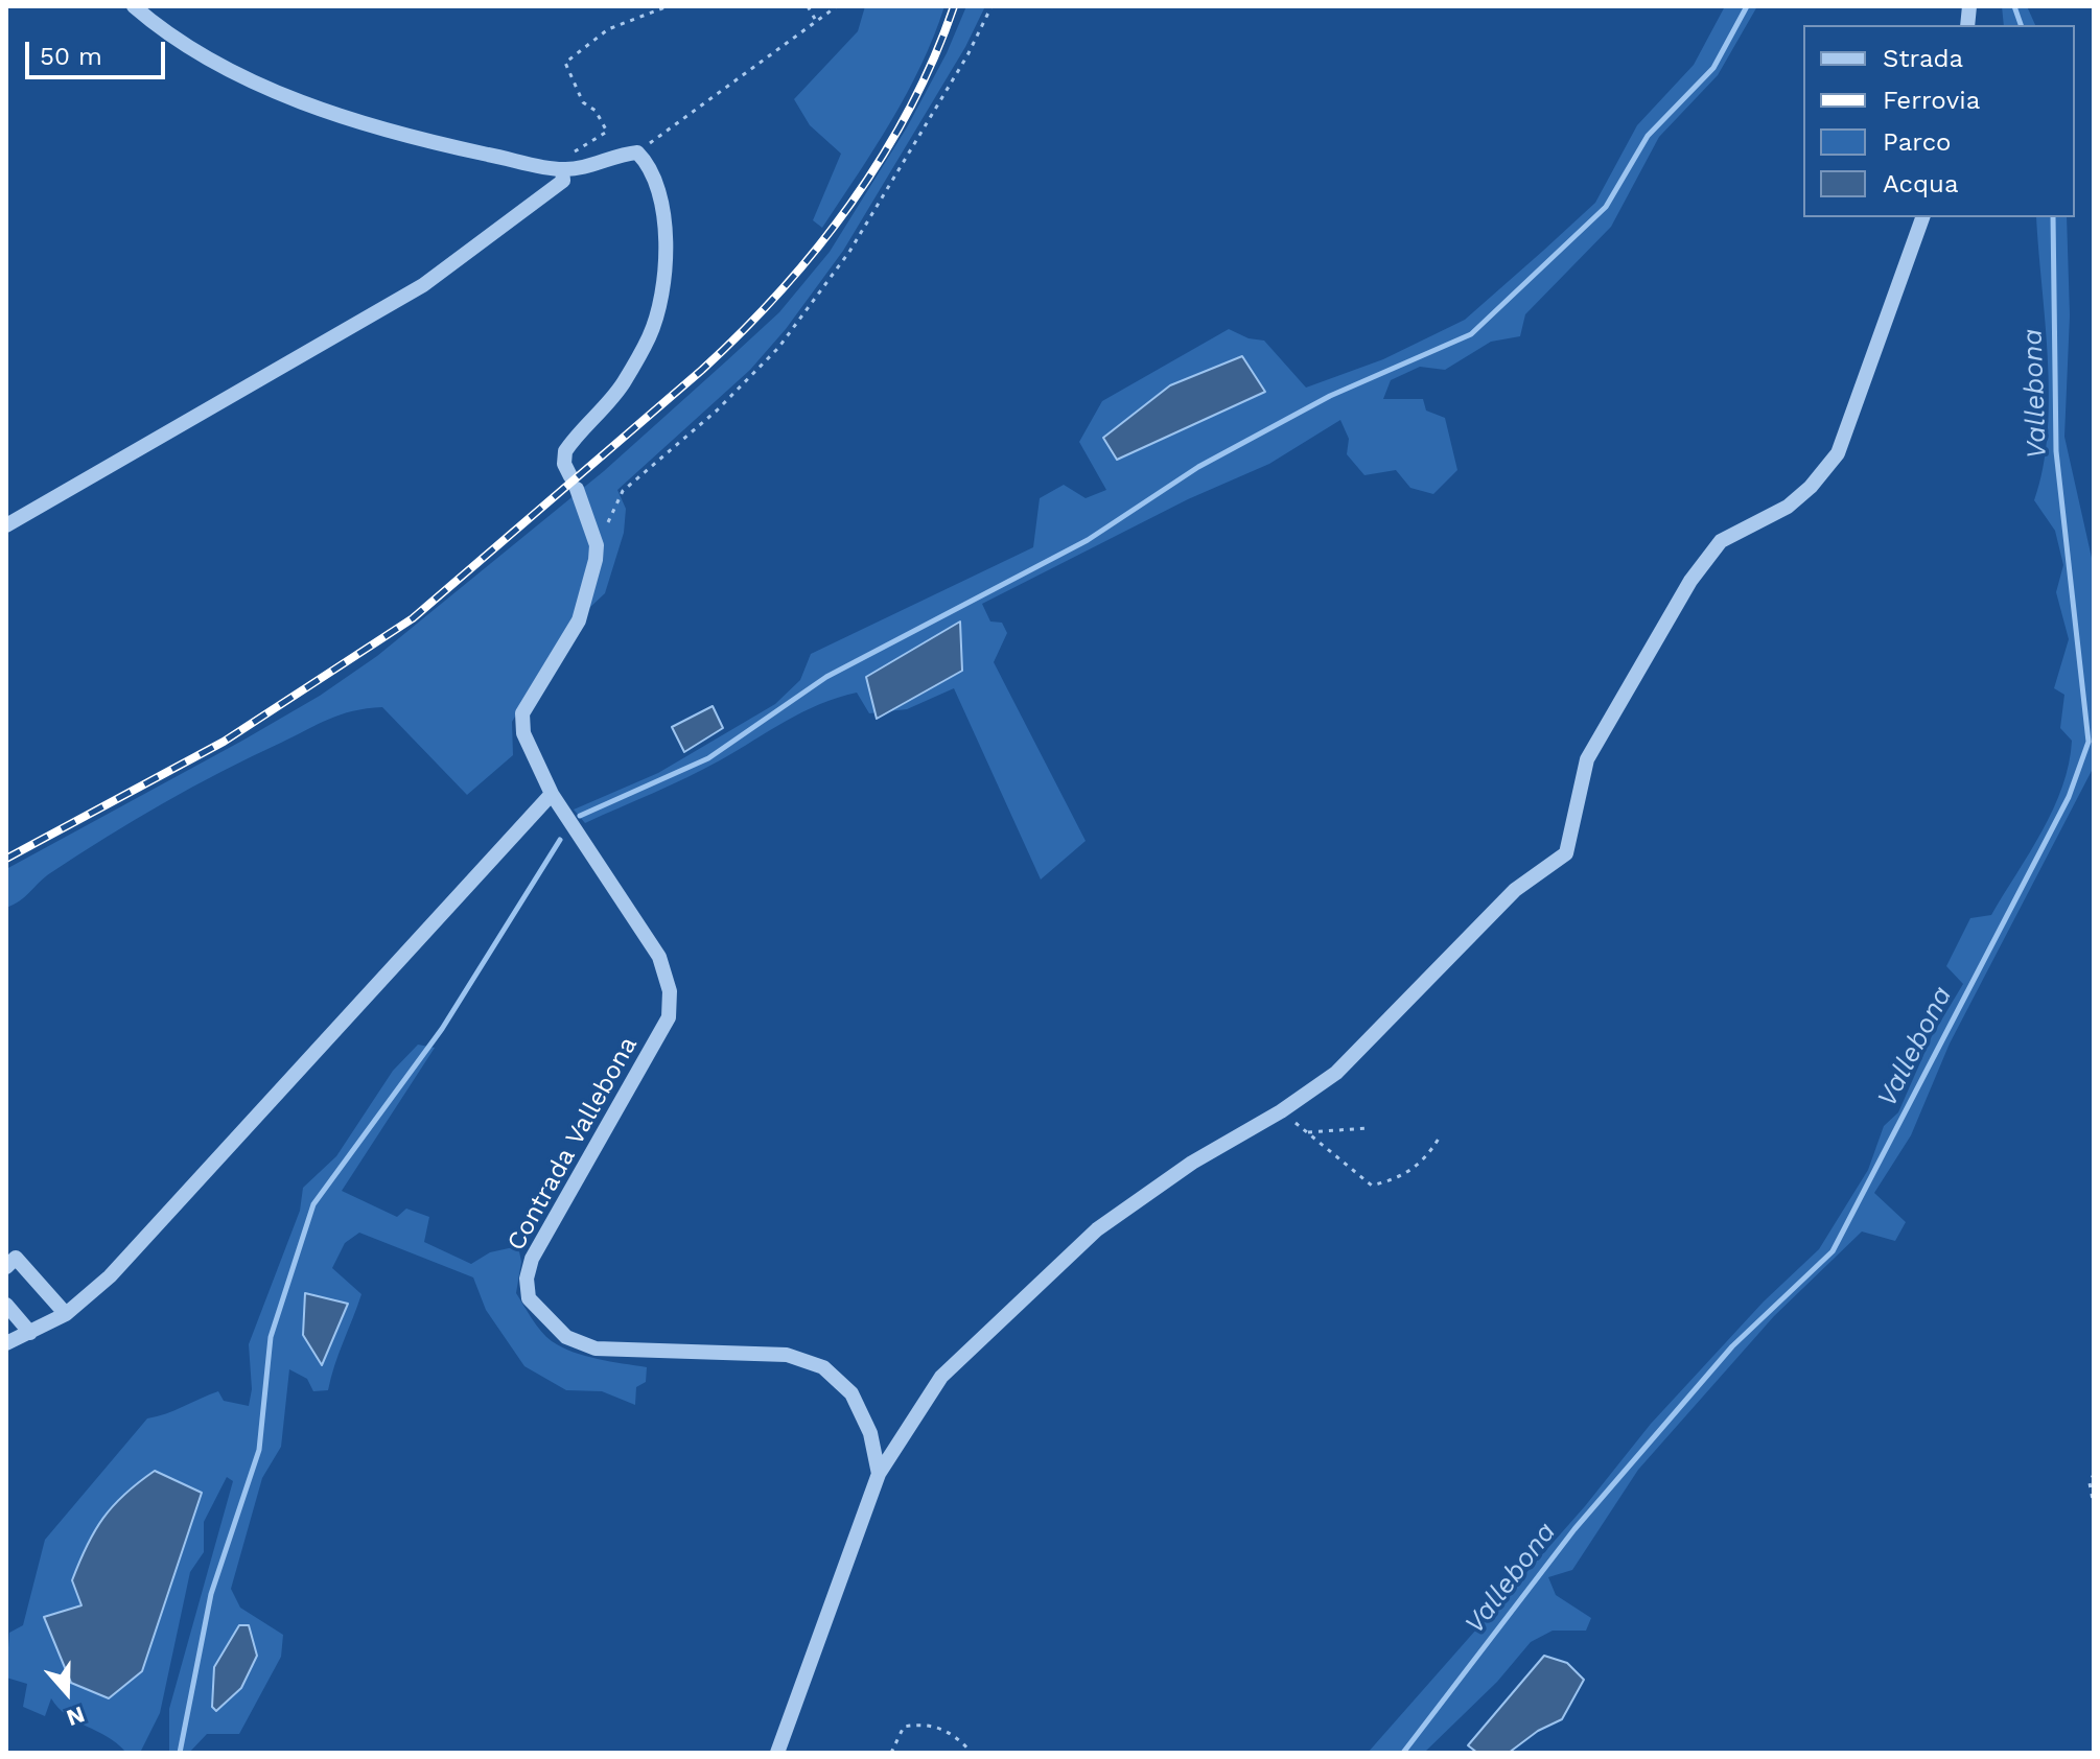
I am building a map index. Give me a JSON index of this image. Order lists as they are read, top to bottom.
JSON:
{
  "streets": {
    "street": ["Contrada Vallebona"]
  },
  "water": ["Vallebona"],
  "legend": [
    "Strada",
    "Ferrovia",
    "Parco",
    "Acqua"
  ],
  "scale_bar": "50 m",
  "north": "bottom"
}
